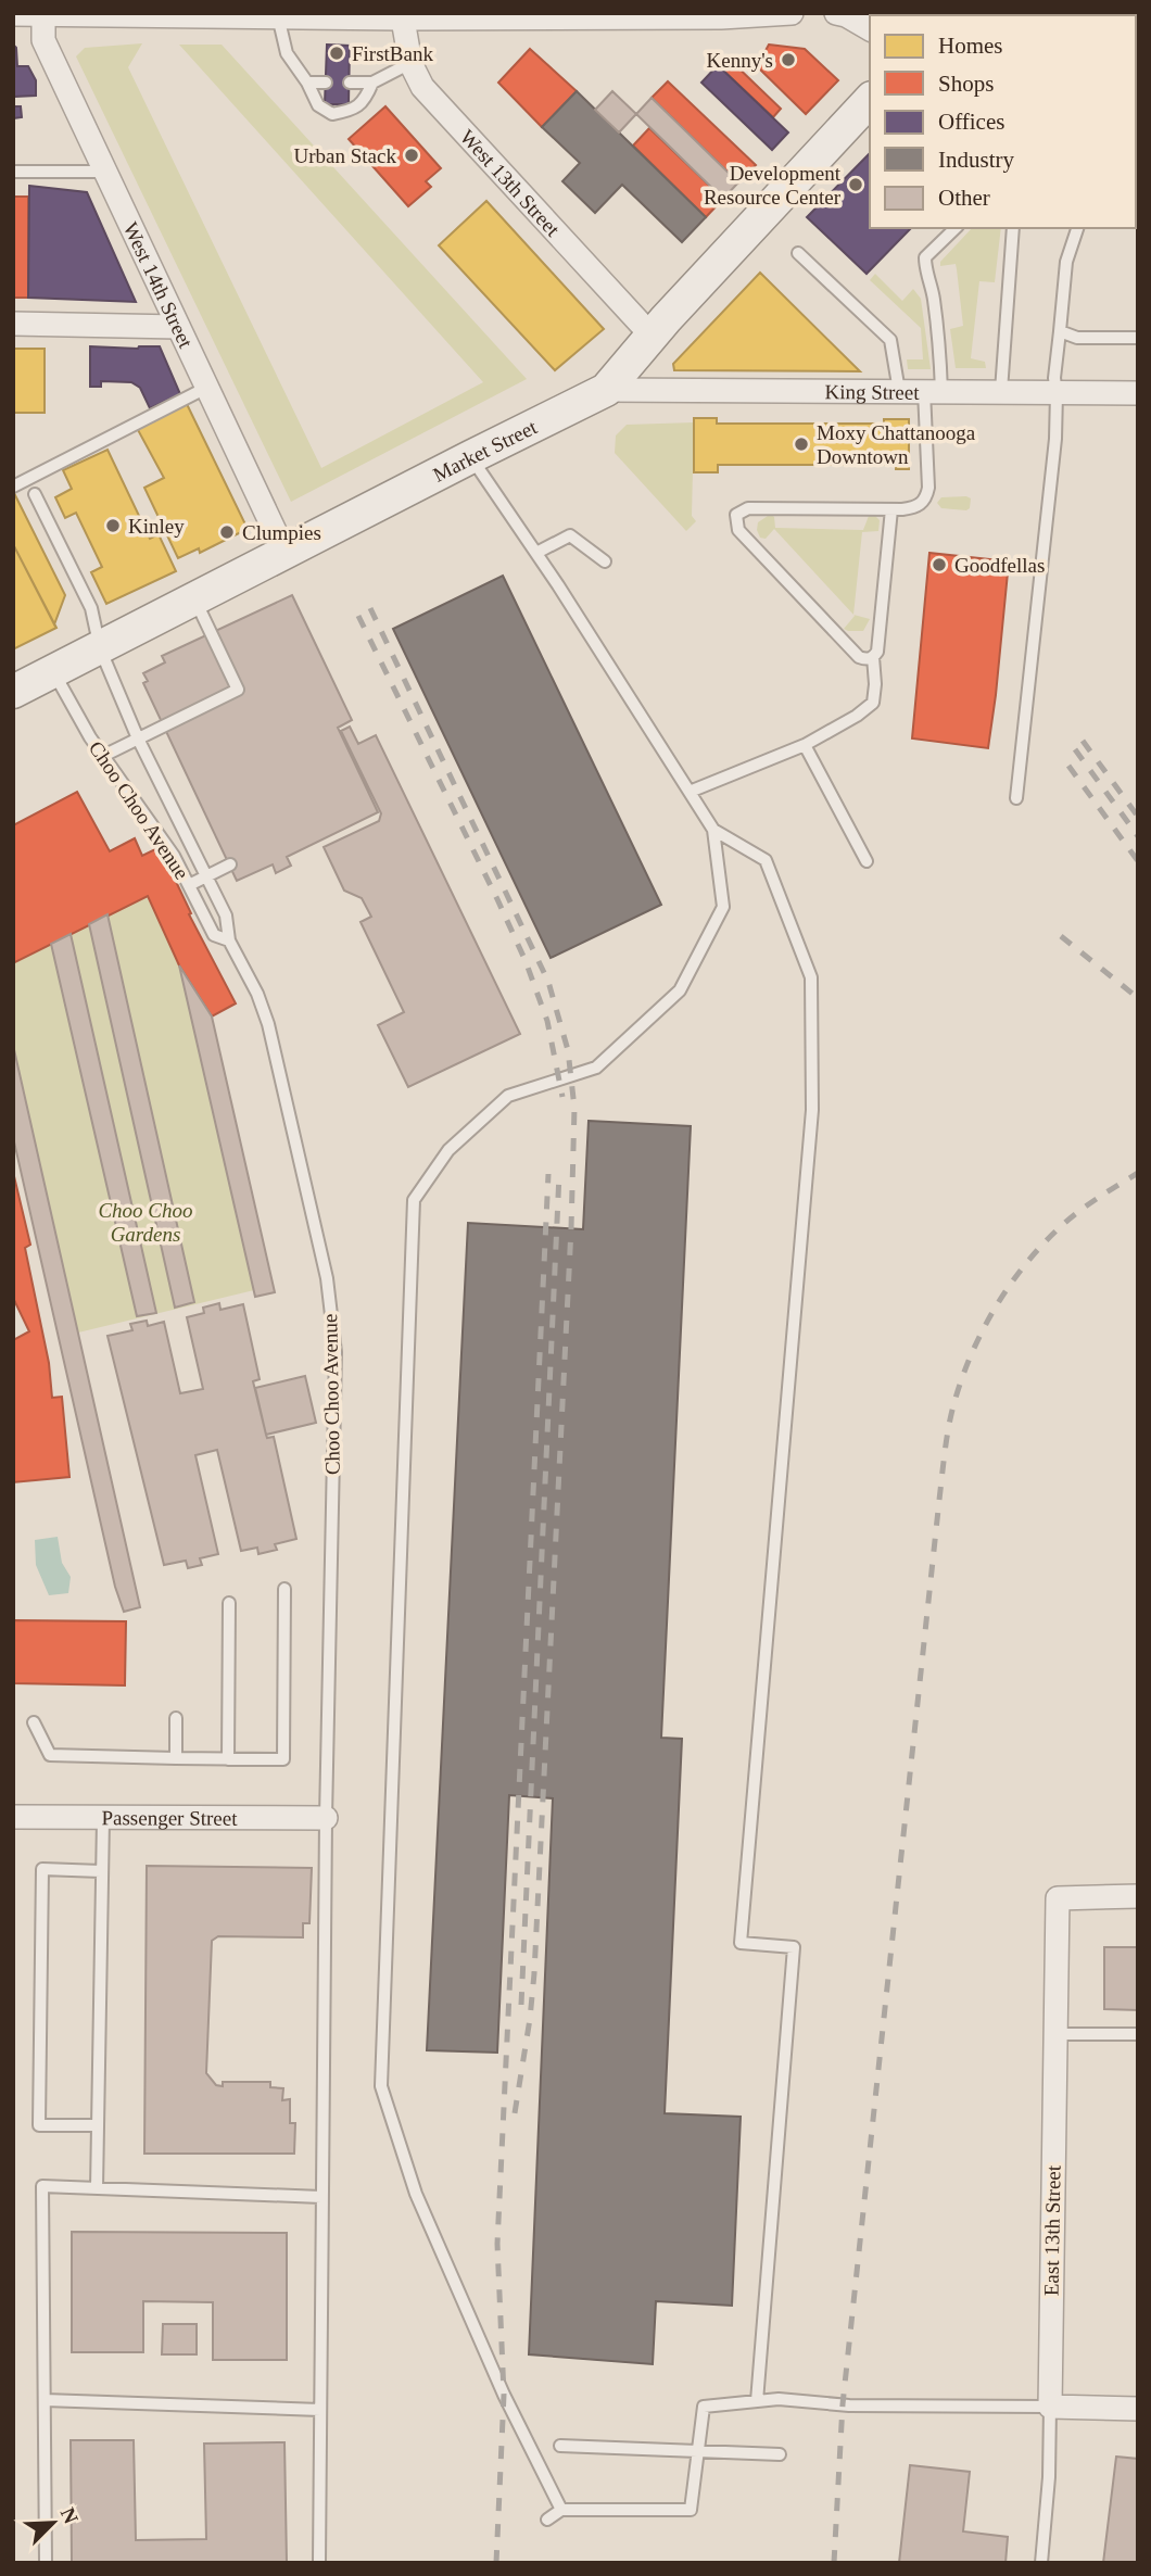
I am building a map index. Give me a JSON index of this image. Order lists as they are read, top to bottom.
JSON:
{
  "streets": {
    "main road": ["Market Street"],
    "street": [
      "West 13th Street",
      "West 14th Street",
      "King Street",
      "Passenger Street",
      "East 13th Street"
    ],
    "lane": ["Choo Choo Avenue"]
  },
  "crossings": [
    ["West 13th Street", "Market Street"],
    ["West 14th Street", "Market Street"],
    ["King Street", "Market Street"],
    ["Market Street", "Choo Choo Avenue"],
    ["Choo Choo Avenue", "Passenger Street"]
  ],
  "parks": ["Choo Choo Gardens"],
  "places": [
    "FirstBank",
    "Kenny's",
    "Urban Stack",
    "Development Resource Center",
    "Moxy Chattanooga Downtown",
    "Kinley",
    "Clumpies",
    "Goodfellas"
  ],
  "legend": [
    "Homes",
    "Shops",
    "Offices",
    "Industry",
    "Other"
  ],
  "north": "top right"
}
